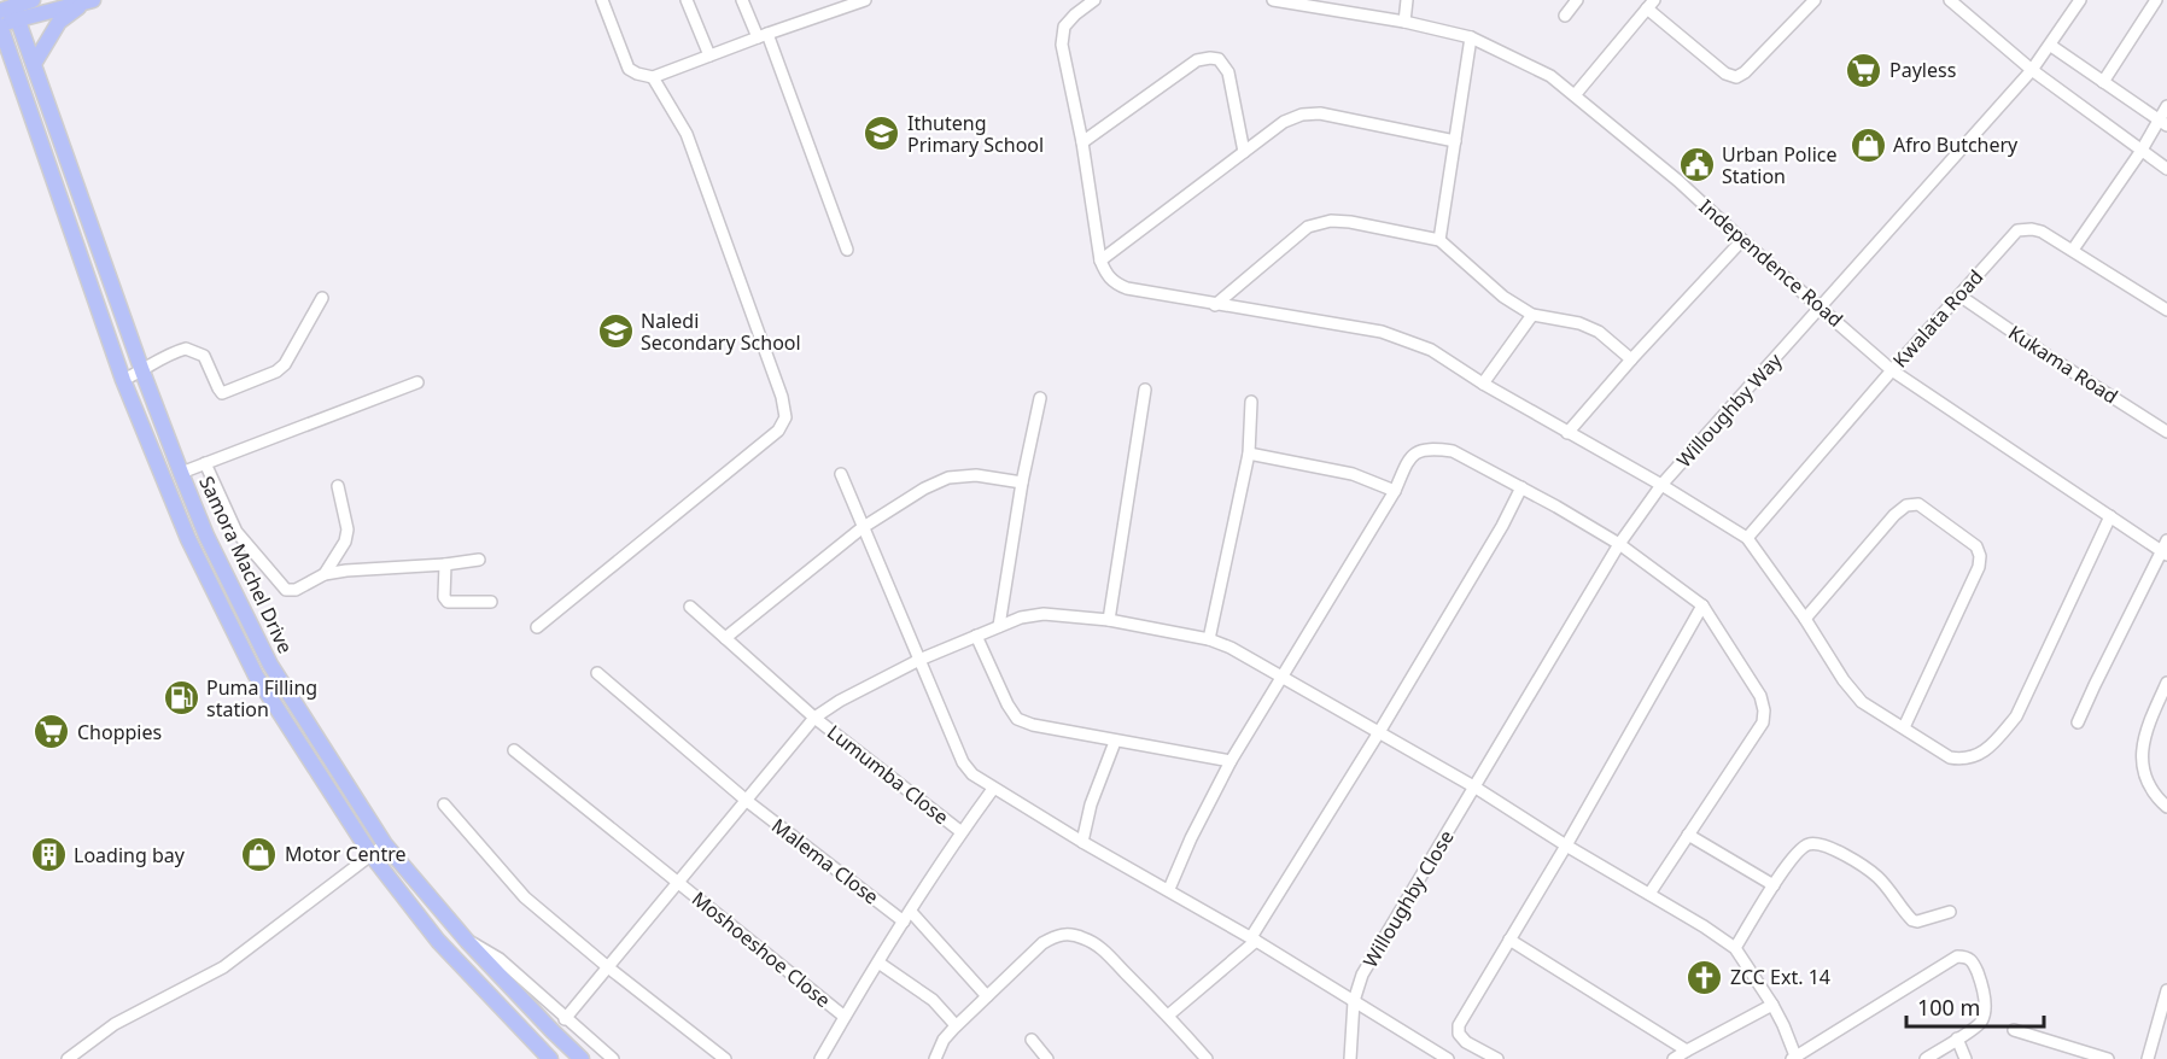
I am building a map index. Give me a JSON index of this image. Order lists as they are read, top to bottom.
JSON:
{
  "streets": {
    "main road": ["Samora Machel Drive"],
    "street": [
      "Independence Road",
      "Kwalata Road",
      "Kukama Road",
      "Willoughby Way",
      "Lumumba Close",
      "Malema Close",
      "Willoughby Close",
      "Moshoeshoe Close"
    ]
  },
  "crossings": [
    ["Independence Road", "Kwalata Road"],
    ["Independence Road", "Willoughby Way"],
    ["Kwalata Road", "Kukama Road"],
    ["Willoughby Way", "Willoughby Close"]
  ],
  "places": {
    "supermarket": ["Payless", "Choppies"],
    "school or university": ["Ithuteng Primary School", "Naledi Secondary School"],
    "shop": ["Afro Butchery", "Motor Centre"],
    "public building": ["Urban Police Station"],
    "fuel station": ["Puma Filling station"],
    "building": ["Loading bay"],
    "church": ["ZCC Ext. 14"]
  },
  "scale_bar": "100 m"
}
